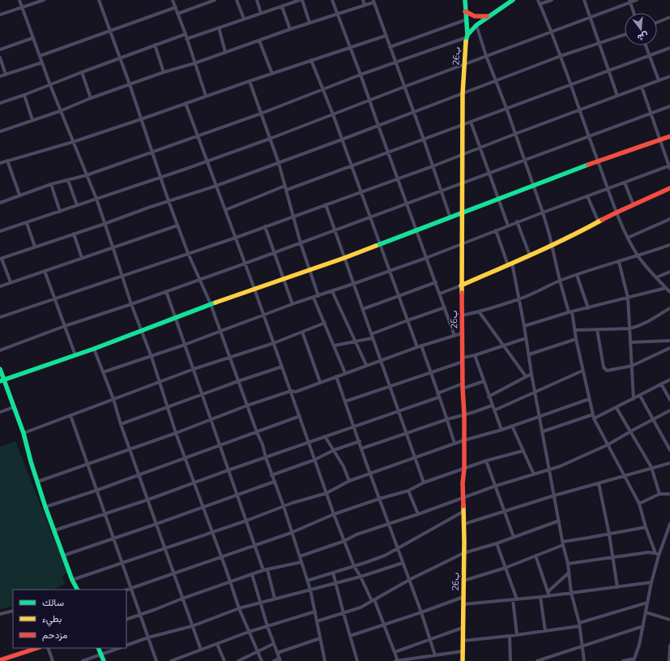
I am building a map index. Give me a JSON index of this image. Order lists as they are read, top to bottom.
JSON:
{
  "streets": {
    "main road": ["26ب"]
  },
  "legend": ["سالك", "بطيء", "مزدحم"],
  "north": "bottom"
}
